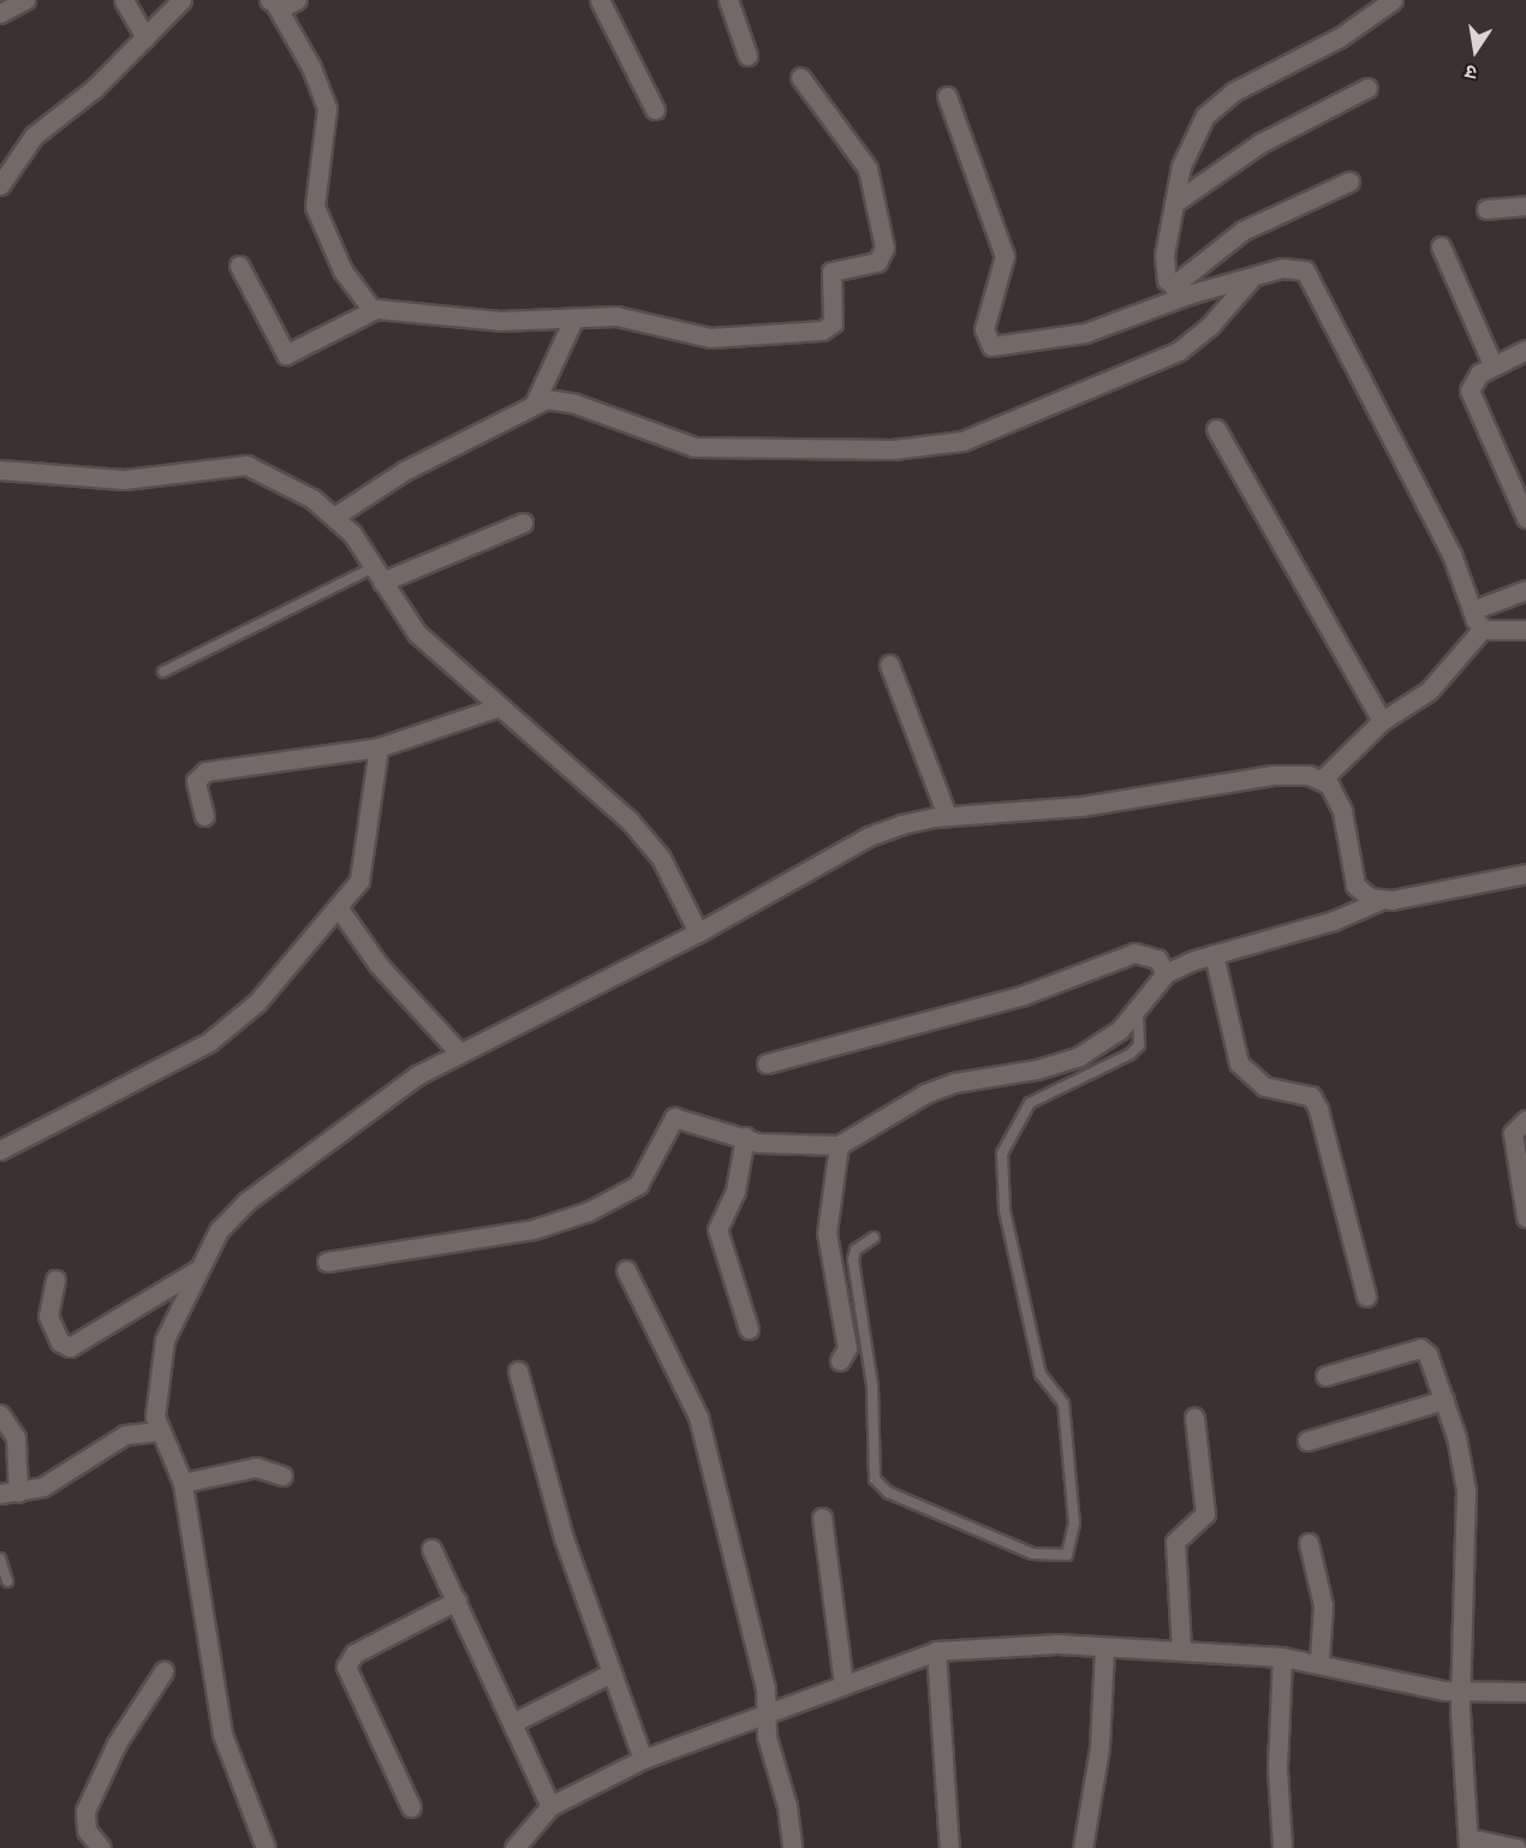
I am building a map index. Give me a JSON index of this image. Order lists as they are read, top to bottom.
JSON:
{
  "north": "bottom"
}
